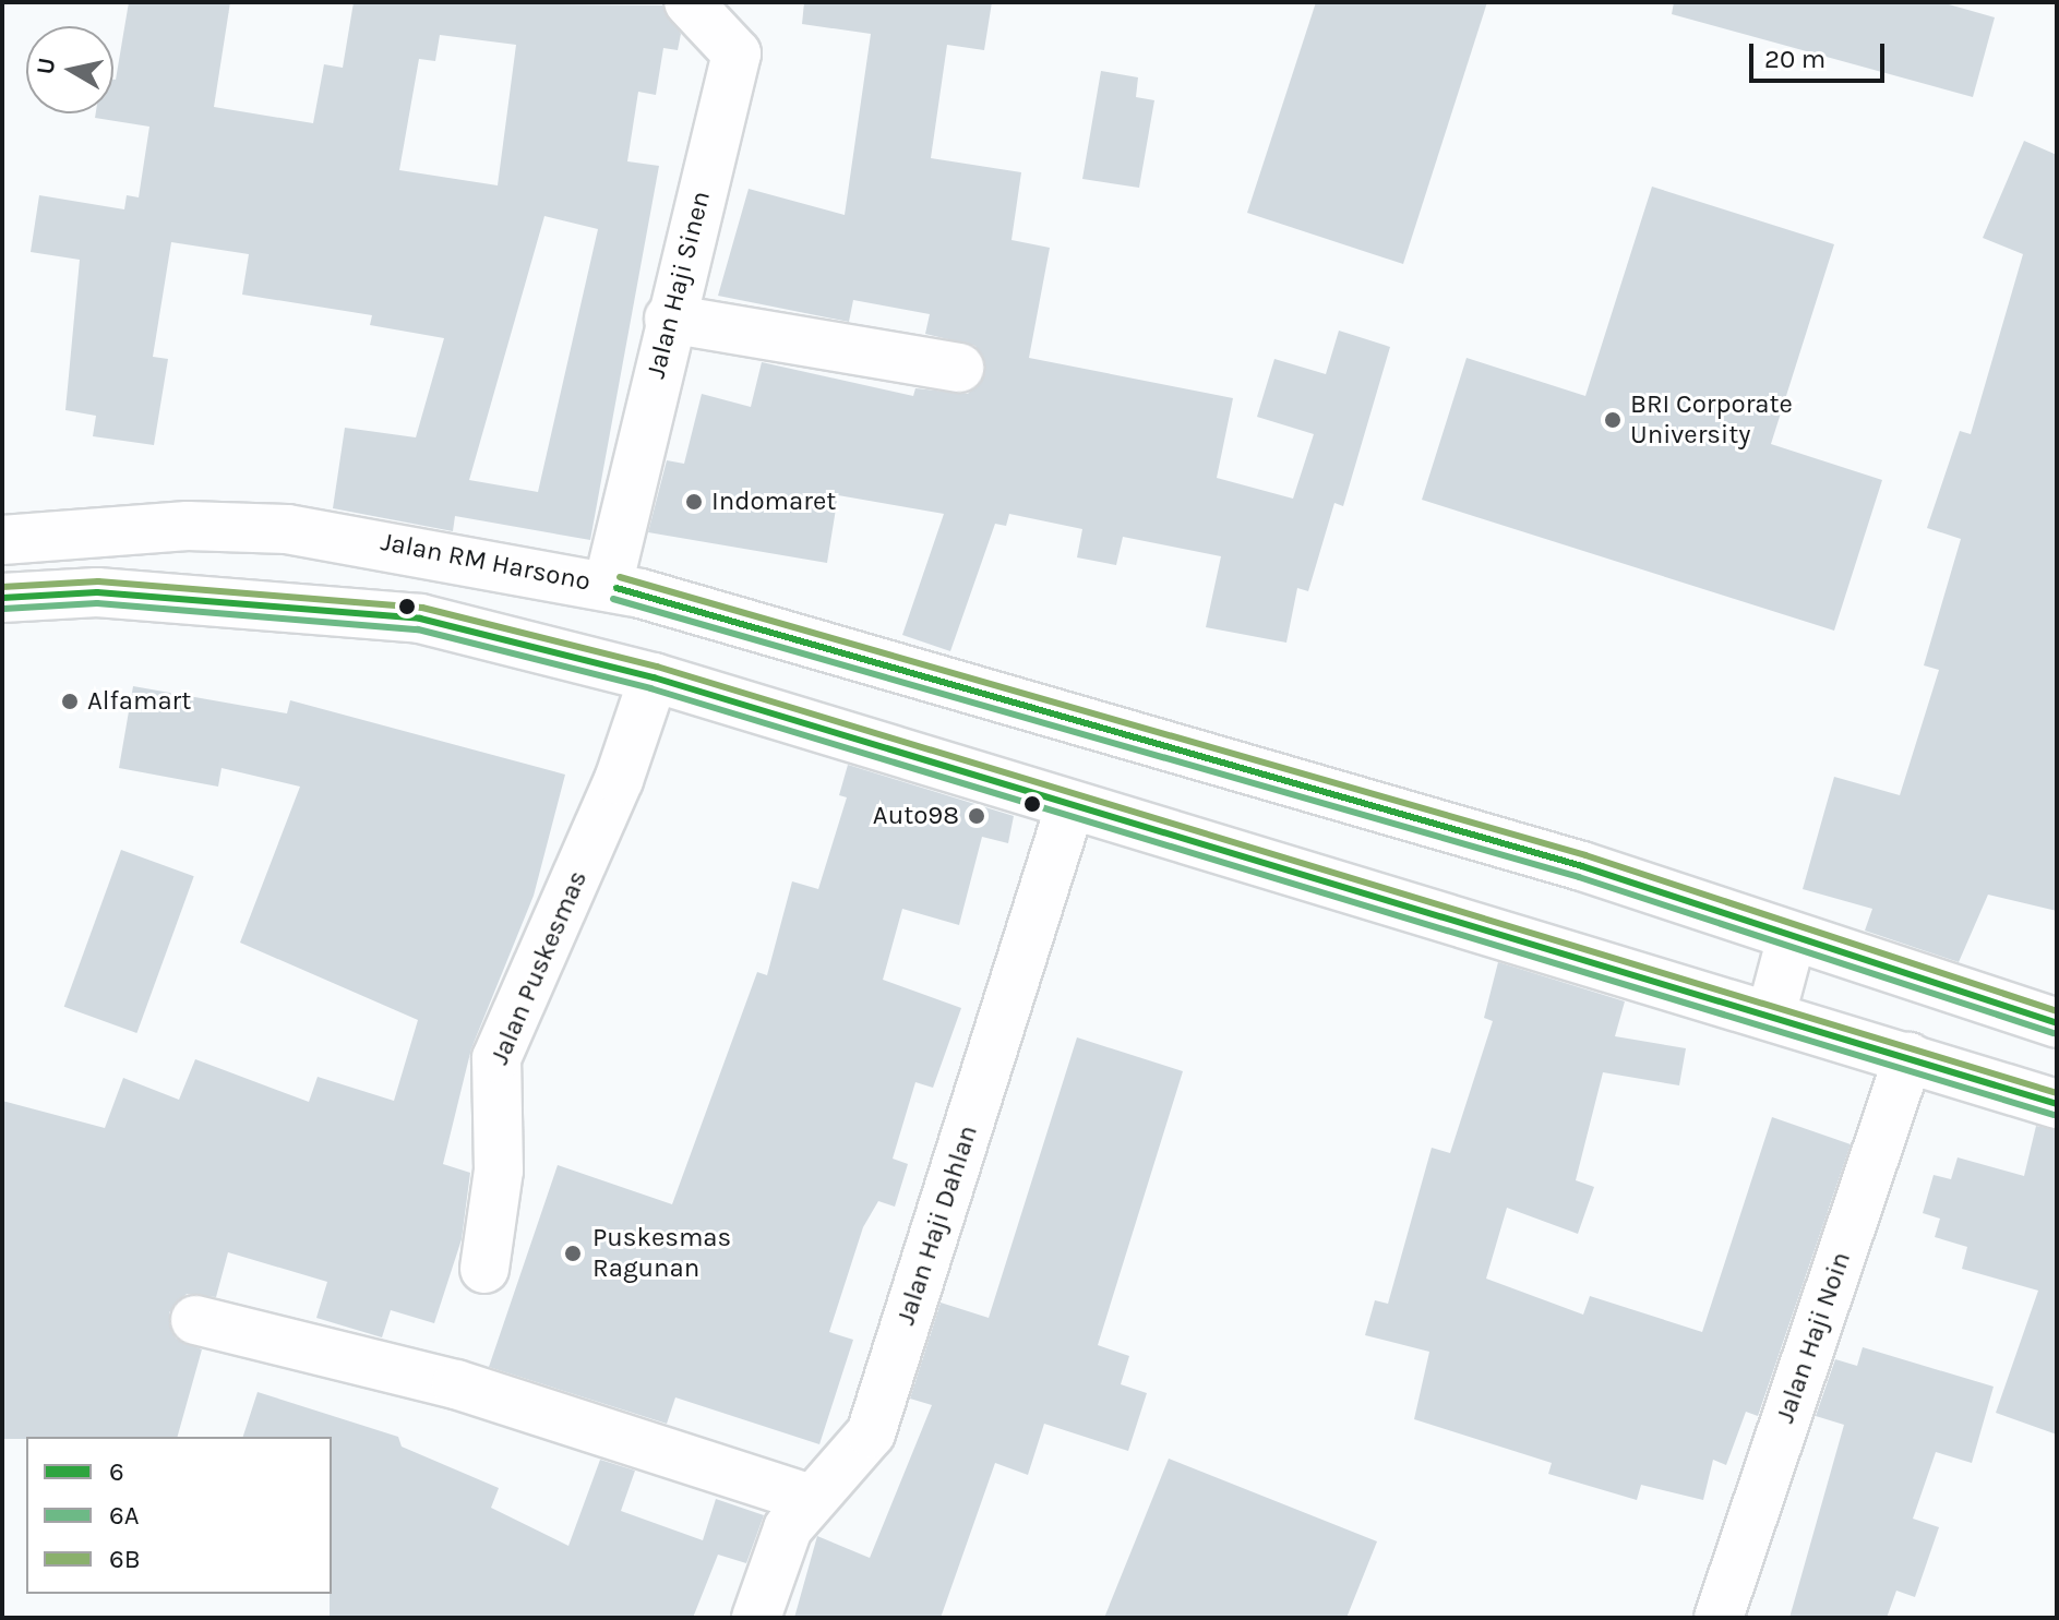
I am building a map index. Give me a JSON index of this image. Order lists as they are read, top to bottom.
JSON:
{
  "streets": {
    "main road": [
      "Jalan Haji Sinen",
      "Jalan RM Harsono",
      "Jalan Puskesmas",
      "Jalan Haji Dahlan",
      "Jalan Haji Noin"
    ]
  },
  "crossings": [
    ["Jalan Haji Sinen", "Jalan RM Harsono"]
  ],
  "places": [
    "BRI Corporate University",
    "Indomaret",
    "Alfamart",
    "Auto98",
    "Puskesmas Ragunan"
  ],
  "lines": ["transit line 6B", "transit line 6", "transit line 6A"],
  "legend": ["6", "6A", "6B"],
  "scale_bar": "20 m",
  "north": "left"
}
